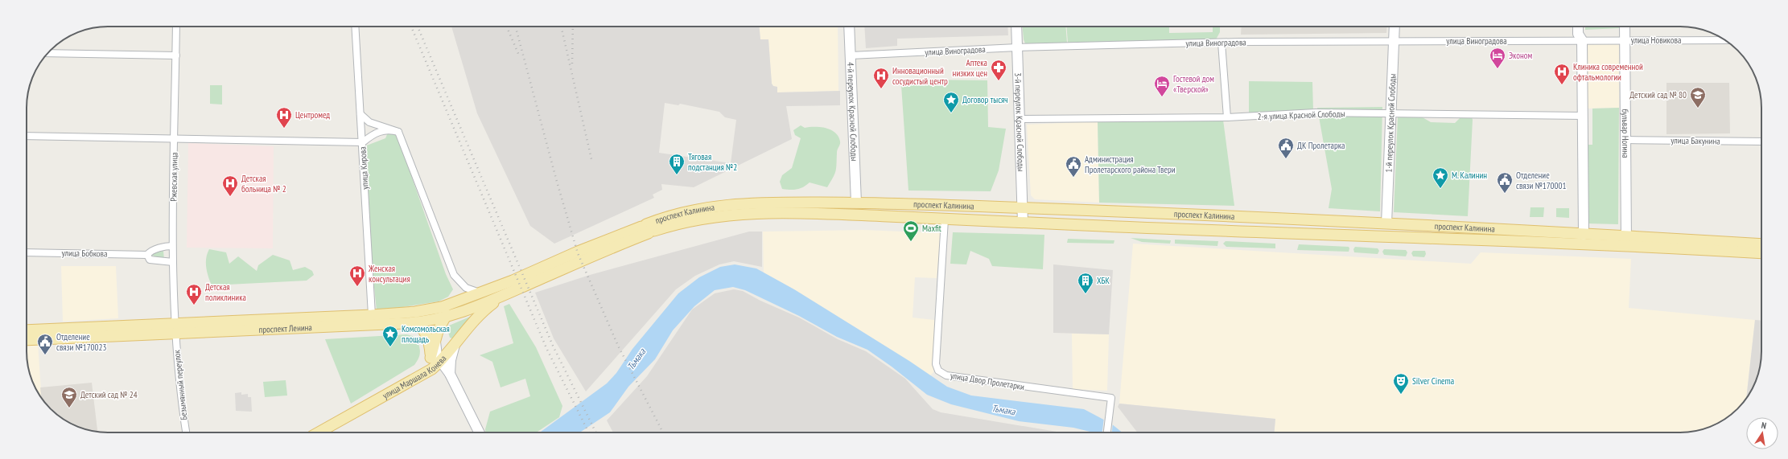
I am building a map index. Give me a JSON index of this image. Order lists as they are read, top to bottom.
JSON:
{
  "streets": {
    "main road": ["проспект Калинина", "проспект Ленина", "улица Маршала Конева"],
    "street": [
      "улица Новикова",
      "улица Виноградова",
      "4-й переулок Красной Слободы",
      "2-я улица Красной Слободы",
      "3-й переулок Красной Слободы",
      "1-й переулок Красной Слободы",
      "бульвар Ногина",
      "улица Бакунина",
      "улица Кирова",
      "Ржевская улица",
      "улица Бобкова",
      "улица Двор Пролетарки",
      "Безымянный переулок"
    ]
  },
  "crossings": [
    ["улица Новикова", "улица Виноградова"],
    ["улица Новикова", "бульвар Ногина"],
    ["улица Виноградова", "4-й переулок Красной Слободы"],
    ["улица Виноградова", "3-й переулок Красной Слободы"],
    ["улица Виноградова", "1-й переулок Красной Слободы"],
    ["4-й переулок Красной Слободы", "проспект Калинина"],
    ["2-я улица Красной Слободы", "3-й переулок Красной Слободы"],
    ["2-я улица Красной Слободы", "1-й переулок Красной Слободы"],
    ["3-й переулок Красной Слободы", "проспект Калинина"],
    ["1-й переулок Красной Слободы", "проспект Калинина"],
    ["бульвар Ногина", "улица Бакунина"],
    ["бульвар Ногина", "проспект Калинина"],
    ["улица Кирова", "проспект Ленина"],
    ["Ржевская улица", "улица Бобкова"],
    ["Ржевская улица", "проспект Ленина"],
    ["Ржевская улица", "Безымянный переулок"],
    ["проспект Калинина", "проспект Ленина"],
    ["проспект Калинина", "улица Двор Пролетарки"],
    ["проспект Ленина", "улица Маршала Конева"],
    ["проспект Ленина", "Безымянный переулок"]
  ],
  "water": ["Тьмака"],
  "places": {
    "hotel": ["Эконом", "Гостевой дом «Тверской»"],
    "pharmacy": ["Аптека низких цен"],
    "hospital": [
      "Клиника современной офтальмологии",
      "Инновационный сосудистый центр",
      "Центромед",
      "Детская больница № 2",
      "Женская консультация",
      "Детская поликлиника"
    ],
    "school or university": ["Детский сад № 80", "Детский сад № 24"],
    "place": ["Договор тысяч", "М. Калинин", "Комсомольская площадь"],
    "public building": [
      "ДК Пролетарка",
      "Администрация Пролетарского района Твери",
      "Отделение связи №170001",
      "Отделение связи №170023"
    ],
    "building": ["Тяговая подстанция №2", "ХБК"],
    "sports": ["Maxfit"],
    "theatre": ["Silver Cinema"]
  },
  "north": "top"
}
